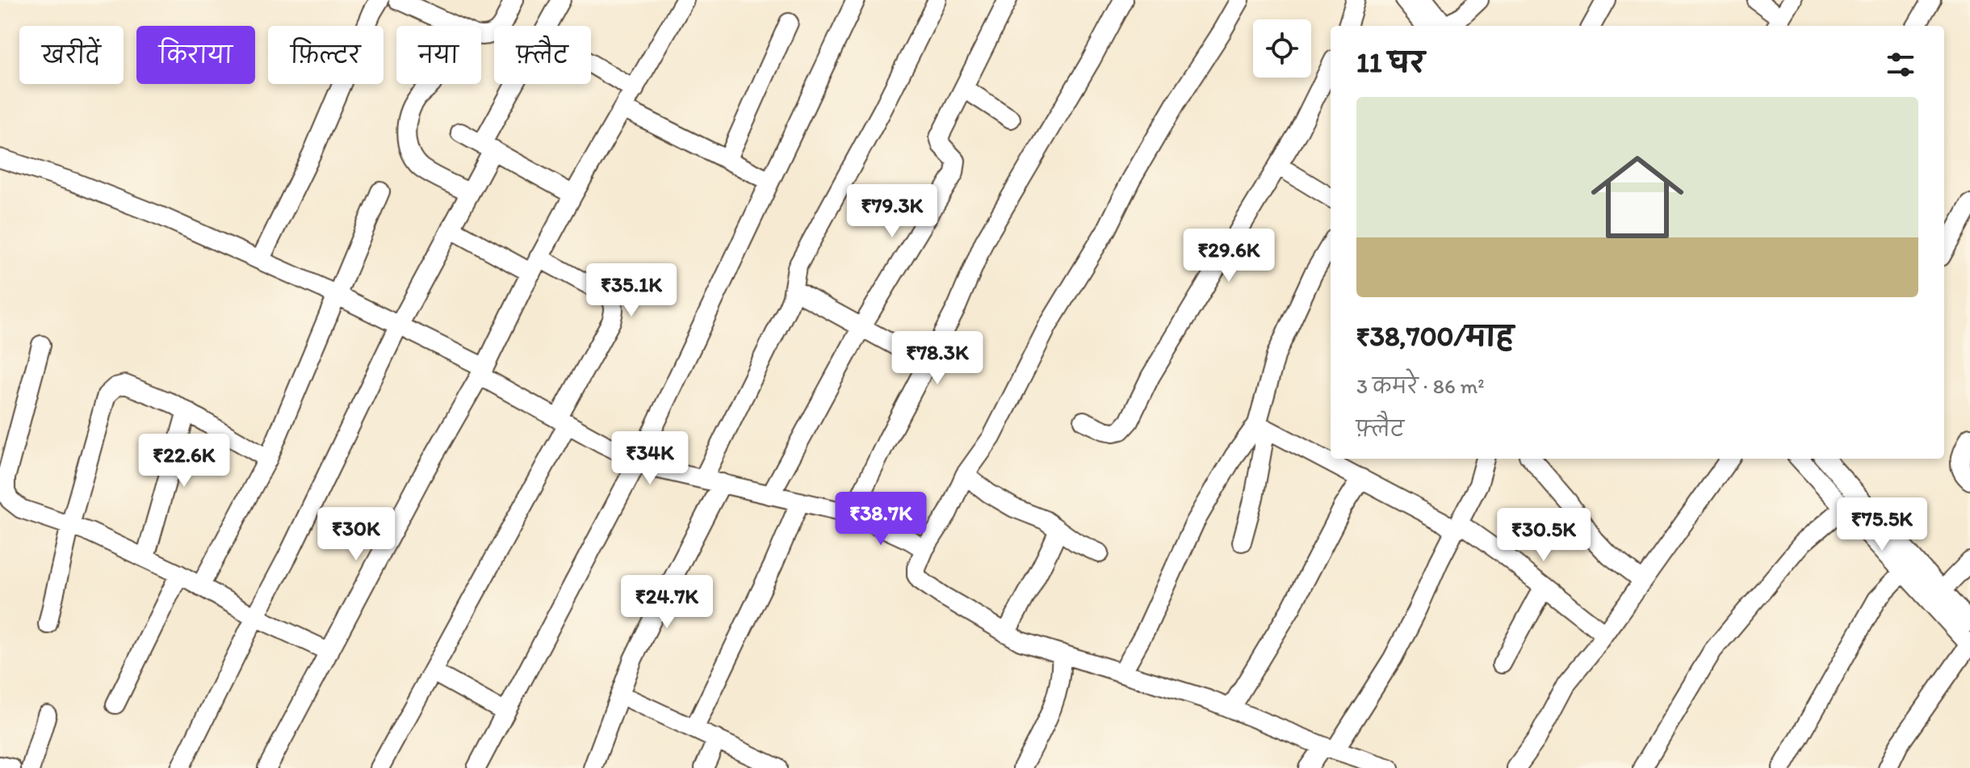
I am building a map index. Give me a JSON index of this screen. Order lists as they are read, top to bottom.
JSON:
{
  "page": {
    "chip": [
      "खरीदें",
      "किराया",
      "फ़िल्टर",
      "नया",
      "फ़्लैट"
    ],
    "heading": "11 घर",
    "list": [
      {
        "name": "₹38,700/माह",
        "note": "3 कमरे · 86 m² · फ़्लैट"
      }
    ],
    "price": [
      "₹79.3K",
      "₹29.6K",
      "₹35.1K",
      "₹78.3K",
      "₹34K",
      "₹22.6K",
      "₹38.7K",
      "₹75.5K",
      "₹30K",
      "₹30.5K",
      "₹24.7K"
    ]
  }
}
